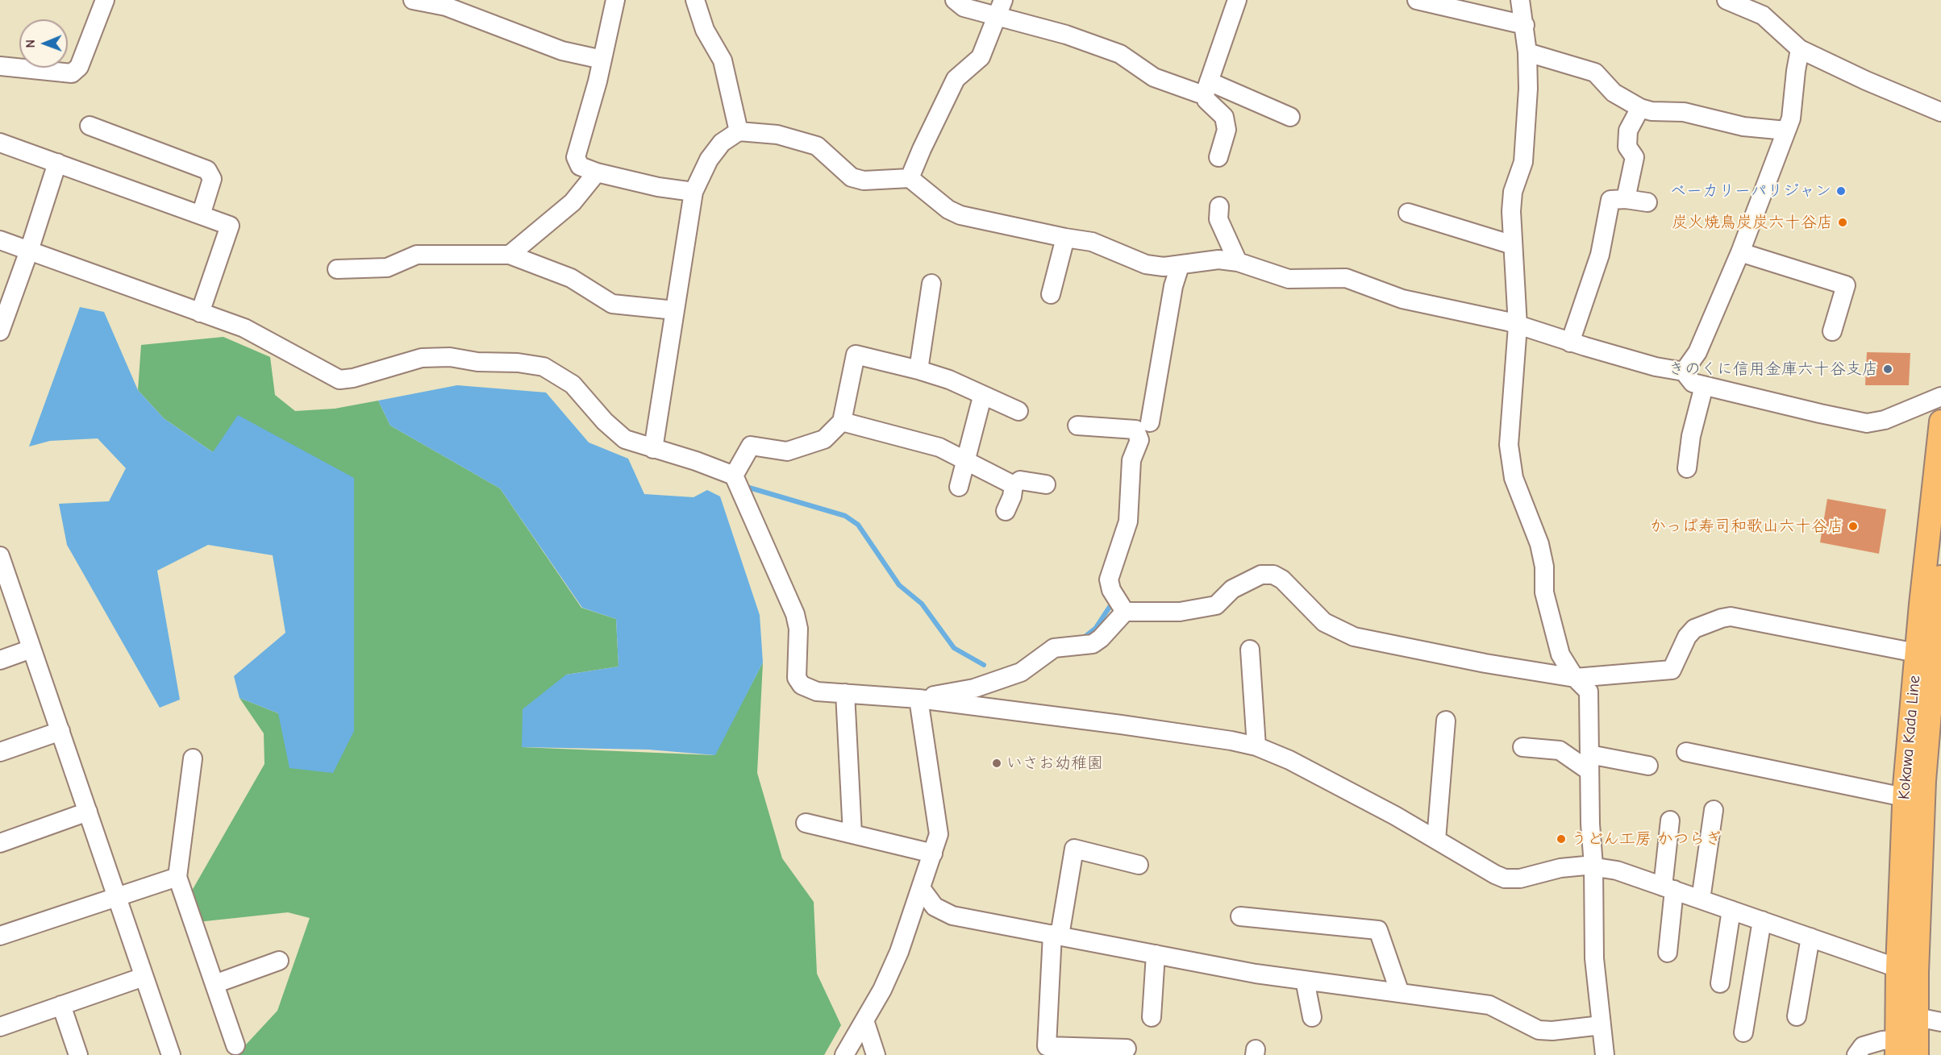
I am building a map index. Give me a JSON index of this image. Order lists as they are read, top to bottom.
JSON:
{
  "streets": {
    "main road": ["Kokawa Kada Line"]
  },
  "places": [
    "ベーカリーパリジャン",
    "炭火焼鳥炭炭六十谷店",
    "きのくに信用金庫六十谷支店",
    "かっぱ寿司和歌山六十谷店",
    "いさお幼稚園",
    "うどん工房 かつらぎ"
  ],
  "north": "left"
}
